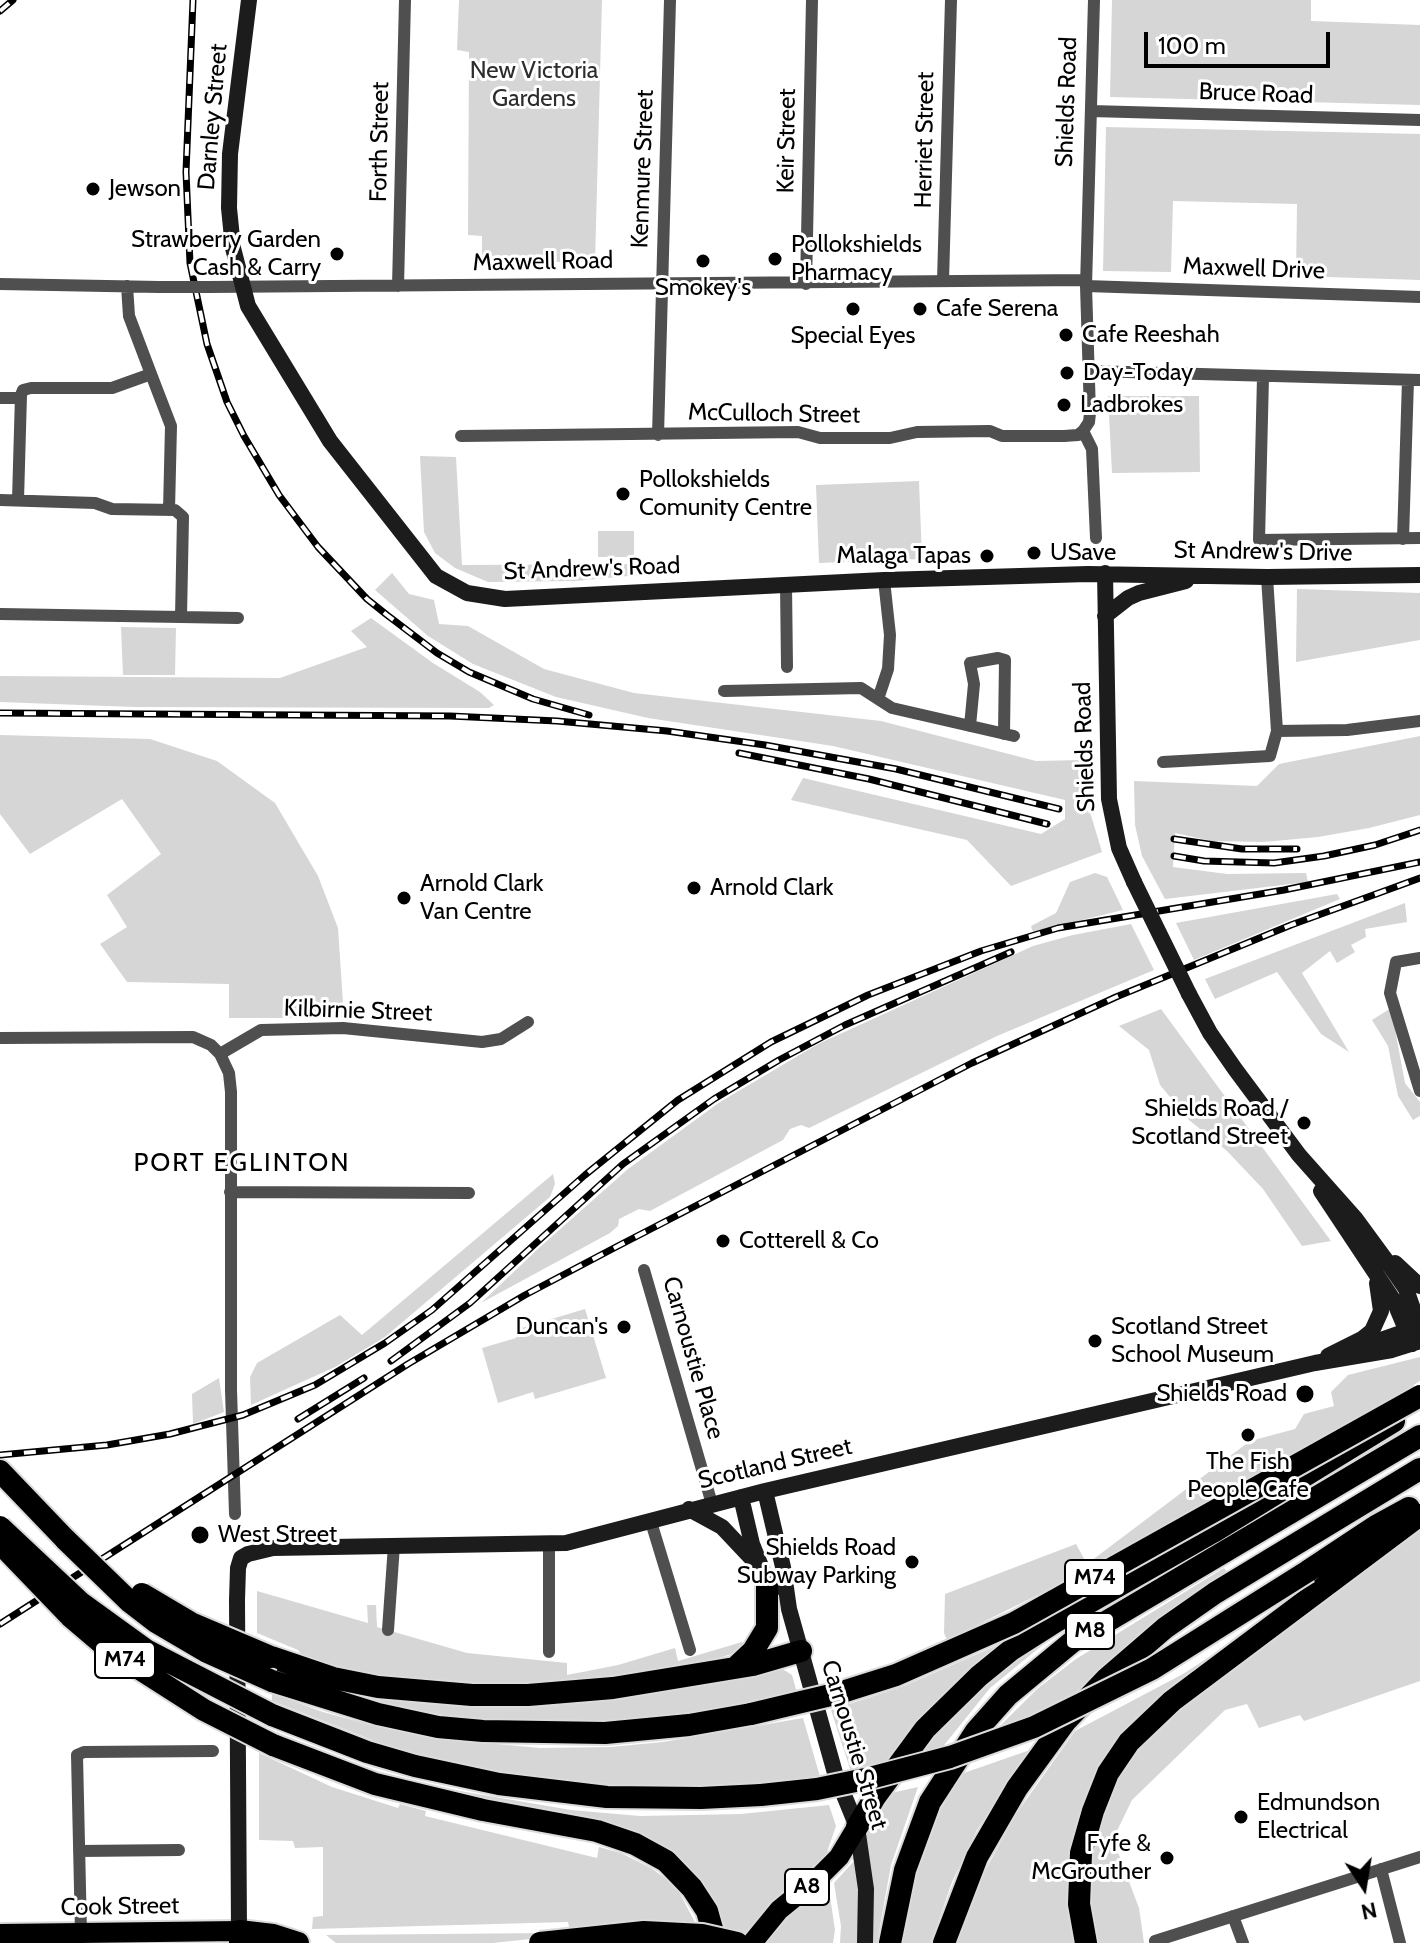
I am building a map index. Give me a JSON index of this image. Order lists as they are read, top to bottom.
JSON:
{
  "streets": {
    "highway": ["M74", "M8"],
    "main road": ["A8", "Cook Street"],
    "street": [
      "Bruce Road",
      "Shields Road",
      "Darnley Street",
      "Herriet Street",
      "Keir Street",
      "Forth Street",
      "Kenmure Street",
      "Maxwell Road",
      "Maxwell Drive",
      "McCulloch Street",
      "St Andrew's Drive",
      "St Andrew's Road",
      "Kilbirnie Street",
      "Carnoustie Place",
      "Scotland Street",
      "Carnoustie Street"
    ]
  },
  "crossings": [
    ["Bruce Road", "Shields Road"],
    ["Shields Road", "Maxwell Road"],
    ["Shields Road", "Maxwell Drive"],
    ["Shields Road", "McCulloch Street"],
    ["Shields Road", "St Andrew's Drive"],
    ["Shields Road", "St Andrew's Road"],
    ["Shields Road", "Scotland Street"],
    ["Darnley Street", "Maxwell Road"],
    ["Darnley Street", "St Andrew's Road"],
    ["Herriet Street", "Maxwell Road"],
    ["Keir Street", "Maxwell Road"],
    ["Forth Street", "Maxwell Road"],
    ["Kenmure Street", "Maxwell Road"],
    ["Kenmure Street", "McCulloch Street"],
    ["Maxwell Road", "Maxwell Drive"],
    ["Maxwell Road", "St Andrew's Road"],
    ["St Andrew's Drive", "St Andrew's Road"],
    ["Carnoustie Place", "Scotland Street"],
    ["Scotland Street", "Carnoustie Street"],
    ["Scotland Street", "Cook Street"],
    ["M74", "Carnoustie Street"],
    ["M8", "Carnoustie Street"],
    ["M8", "A8"],
    ["Carnoustie Street", "A8"]
  ],
  "districts": ["PORT EGLINTON"],
  "parks": ["New Victoria Gardens"],
  "places": [
    "Jewson",
    "Strawberry Garden Cash & Carry",
    "Pollokshields Pharmacy",
    "Smokey's",
    "Special Eyes",
    "Cafe Serena",
    "Cafe Reeshah",
    "Day-Today",
    "Ladbrokes",
    "Pollokshields Comunity Centre",
    "USave",
    "Malaga Tapas",
    "Arnold Clark",
    "Arnold Clark Van Centre",
    "Shields Road / Scotland Street",
    "Cotterell & Co",
    "Duncan's",
    "Scotland Street School Museum",
    "Shields Road",
    "The Fish People Cafe",
    "West Street",
    "Shields Road Subway Parking",
    "Edmundson Electrical",
    "Fyfe & McGrouther"
  ],
  "scale_bar": "100 m",
  "north": "bottom"
}
